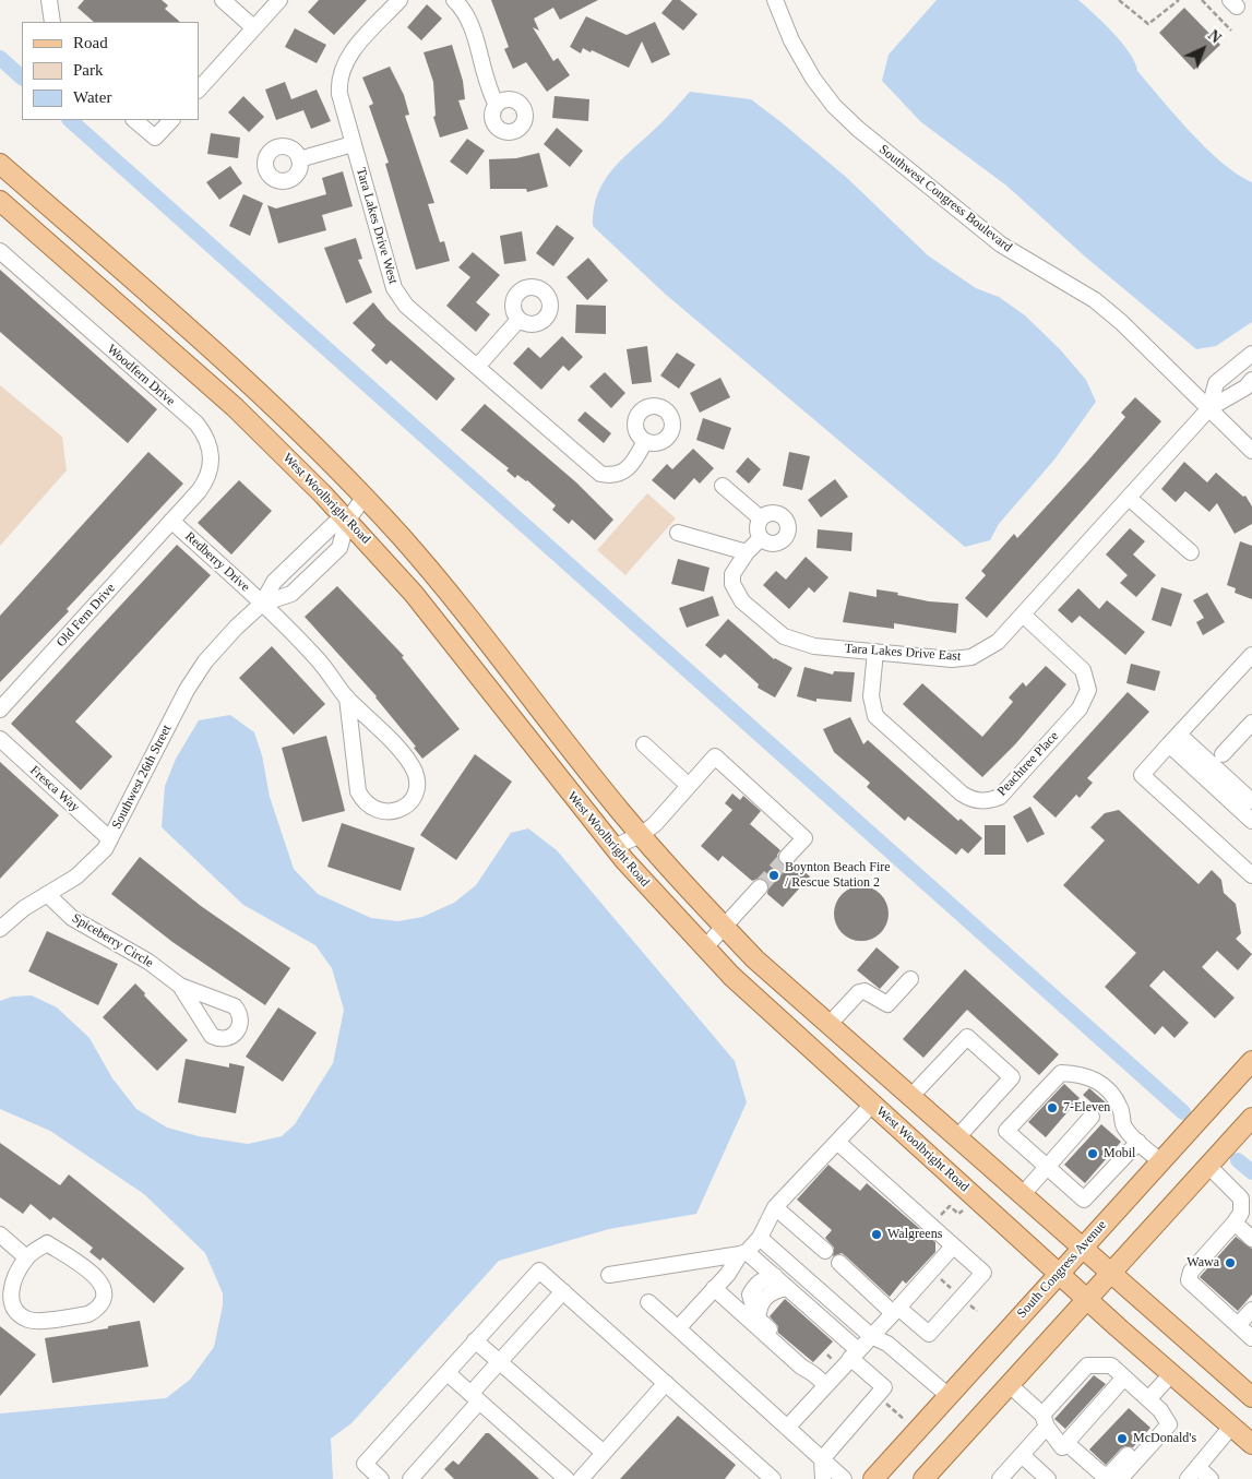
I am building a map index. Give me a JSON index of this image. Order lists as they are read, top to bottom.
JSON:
{
  "streets": {
    "main road": ["West Woolbright Road", "South Congress Avenue"],
    "street": [
      "Southwest Congress Boulevard",
      "Tara Lakes Drive West",
      "Woodfern Drive",
      "Redberry Drive",
      "Old Fern Drive",
      "Tara Lakes Drive East",
      "Peachtree Place",
      "Southwest 26th Street",
      "Fresca Way",
      "Spiceberry Circle"
    ]
  },
  "crossings": [
    ["Southwest Congress Boulevard", "Tara Lakes Drive East"],
    ["Woodfern Drive", "Redberry Drive"],
    ["Woodfern Drive", "Old Fern Drive"],
    ["West Woolbright Road", "Southwest 26th Street"],
    ["West Woolbright Road", "South Congress Avenue"],
    ["Redberry Drive", "Old Fern Drive"],
    ["Redberry Drive", "Southwest 26th Street"],
    ["Tara Lakes Drive East", "Peachtree Place"],
    ["Southwest 26th Street", "Fresca Way"],
    ["Southwest 26th Street", "Spiceberry Circle"]
  ],
  "places": [
    "Boynton Beach Fire / Rescue Station 2",
    "7-Eleven",
    "Mobil",
    "Walgreens",
    "Wawa",
    "McDonald's"
  ],
  "legend": ["Road", "Park", "Water"],
  "north": "top right"
}
